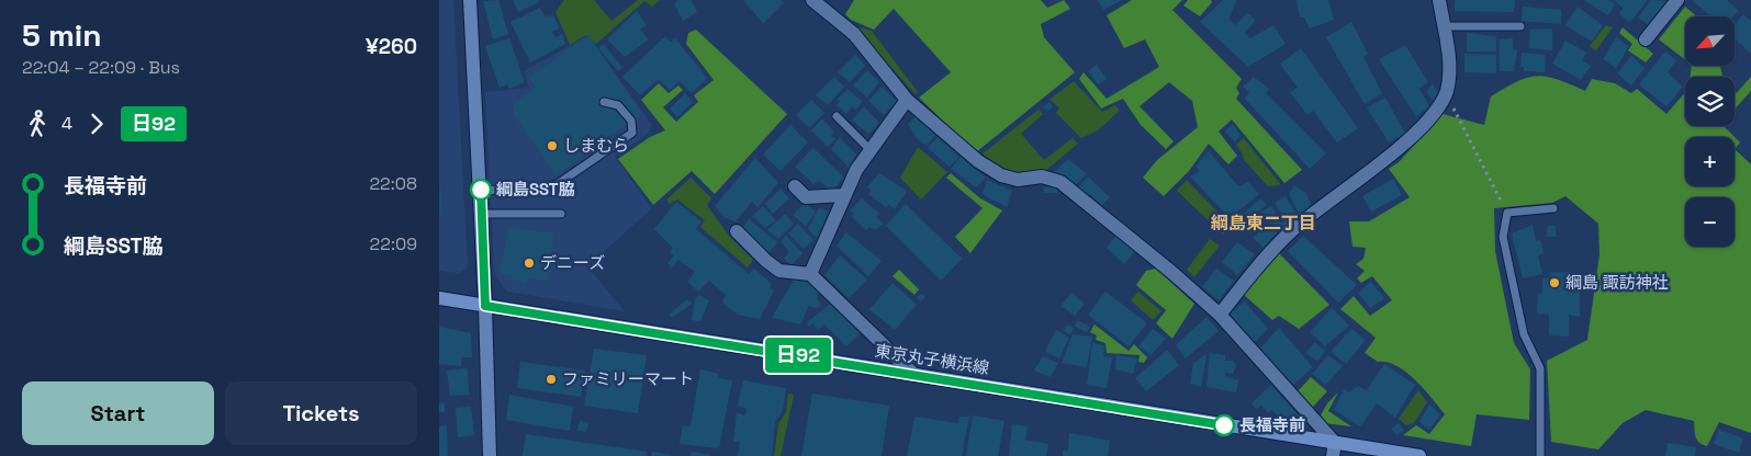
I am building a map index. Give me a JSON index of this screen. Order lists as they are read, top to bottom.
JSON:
{
  "streets": {
    "main road": ["東京丸子横浜線"]
  },
  "districts": ["綱島東二丁目"],
  "places": [
    "しまむら",
    "綱島SST脇",
    "デニーズ",
    "綱島 諏訪神社",
    "ファミリーマート",
    "長福寺前"
  ],
  "lines": ["bus line 日92"],
  "north": "bottom left",
  "page": {
    "heading": ["5 min", "22:04 – 22:09 · Bus", "¥260"],
    "on_map": "日92",
    "map_buttons": ["+", "−"],
    "legs": ["4", "日92"],
    "list": [
      {
        "name": "長福寺前",
        "value": "22:08"
      },
      {
        "name": "綱島SST脇",
        "value": "22:09"
      }
    ],
    "buttons": ["Start", "Tickets"]
  }
}
